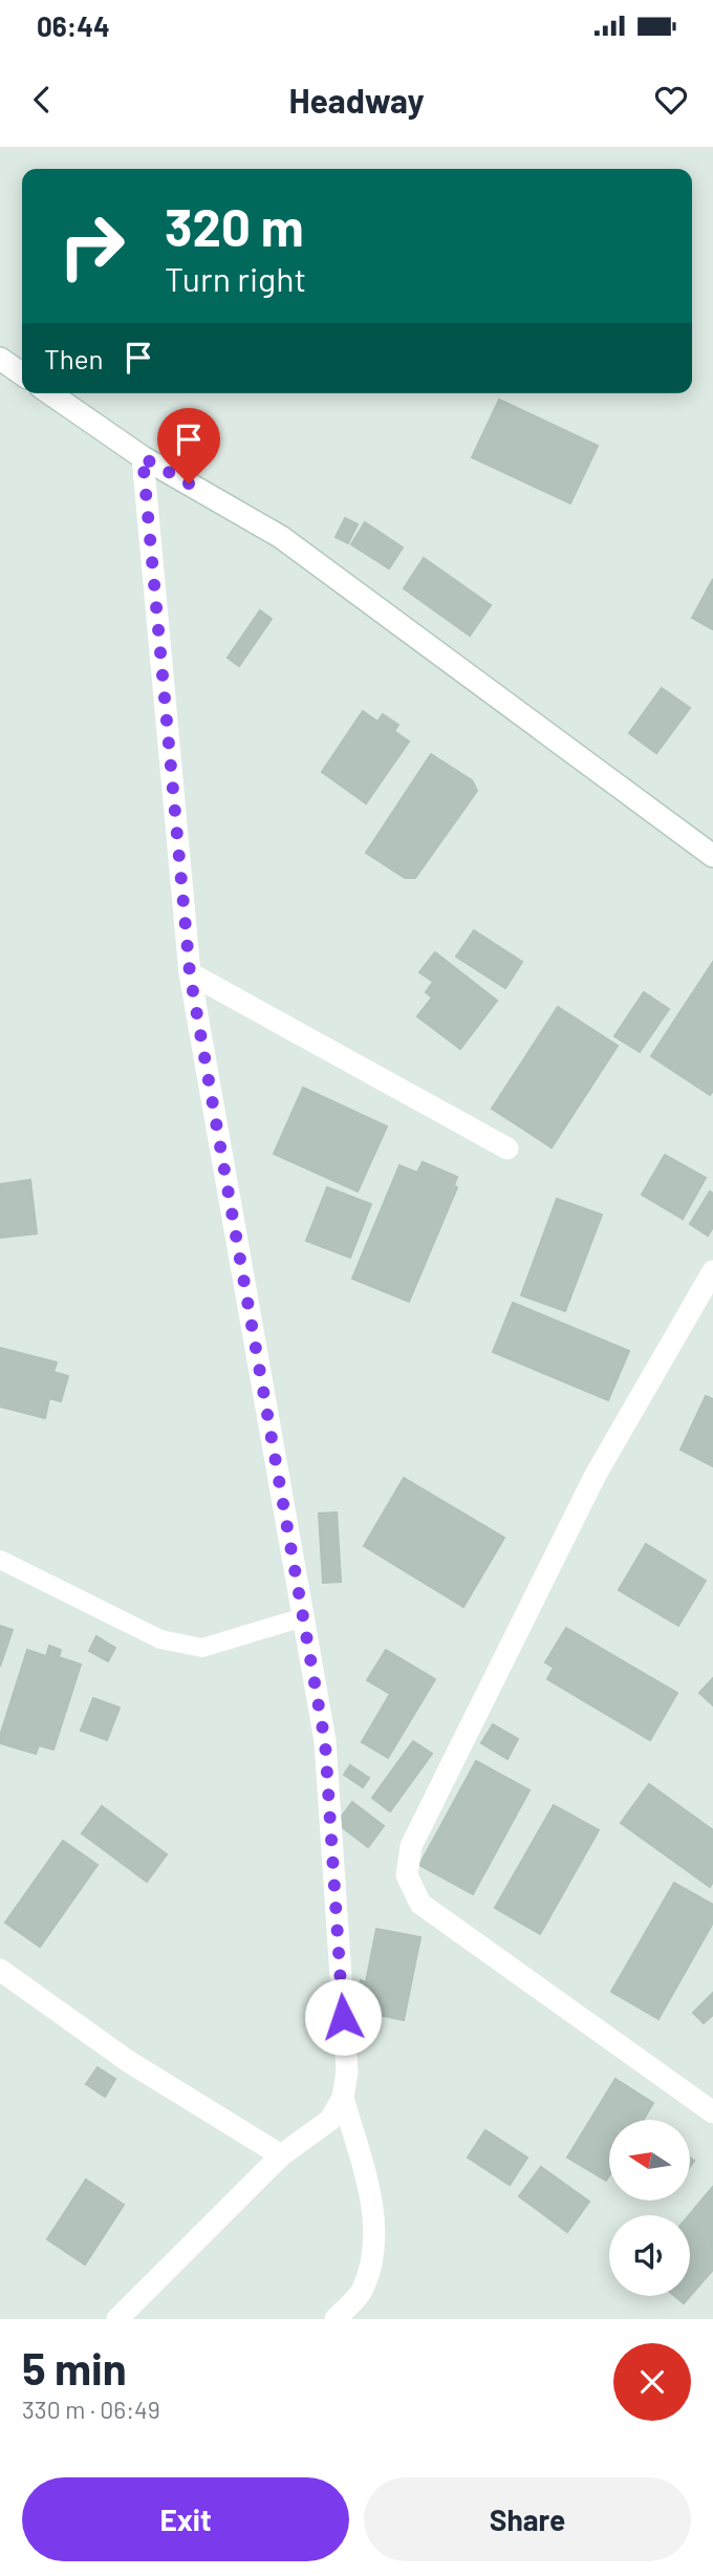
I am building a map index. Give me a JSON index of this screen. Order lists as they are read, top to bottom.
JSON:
{
  "north": "left",
  "page": {
    "status": "06:44",
    "header": "Headway",
    "turn": ["320 m", "Turn right"],
    "then": "Then",
    "heading": ["5 min", "330 m · 06:49"],
    "buttons": ["Exit", "Share"]
  }
}
